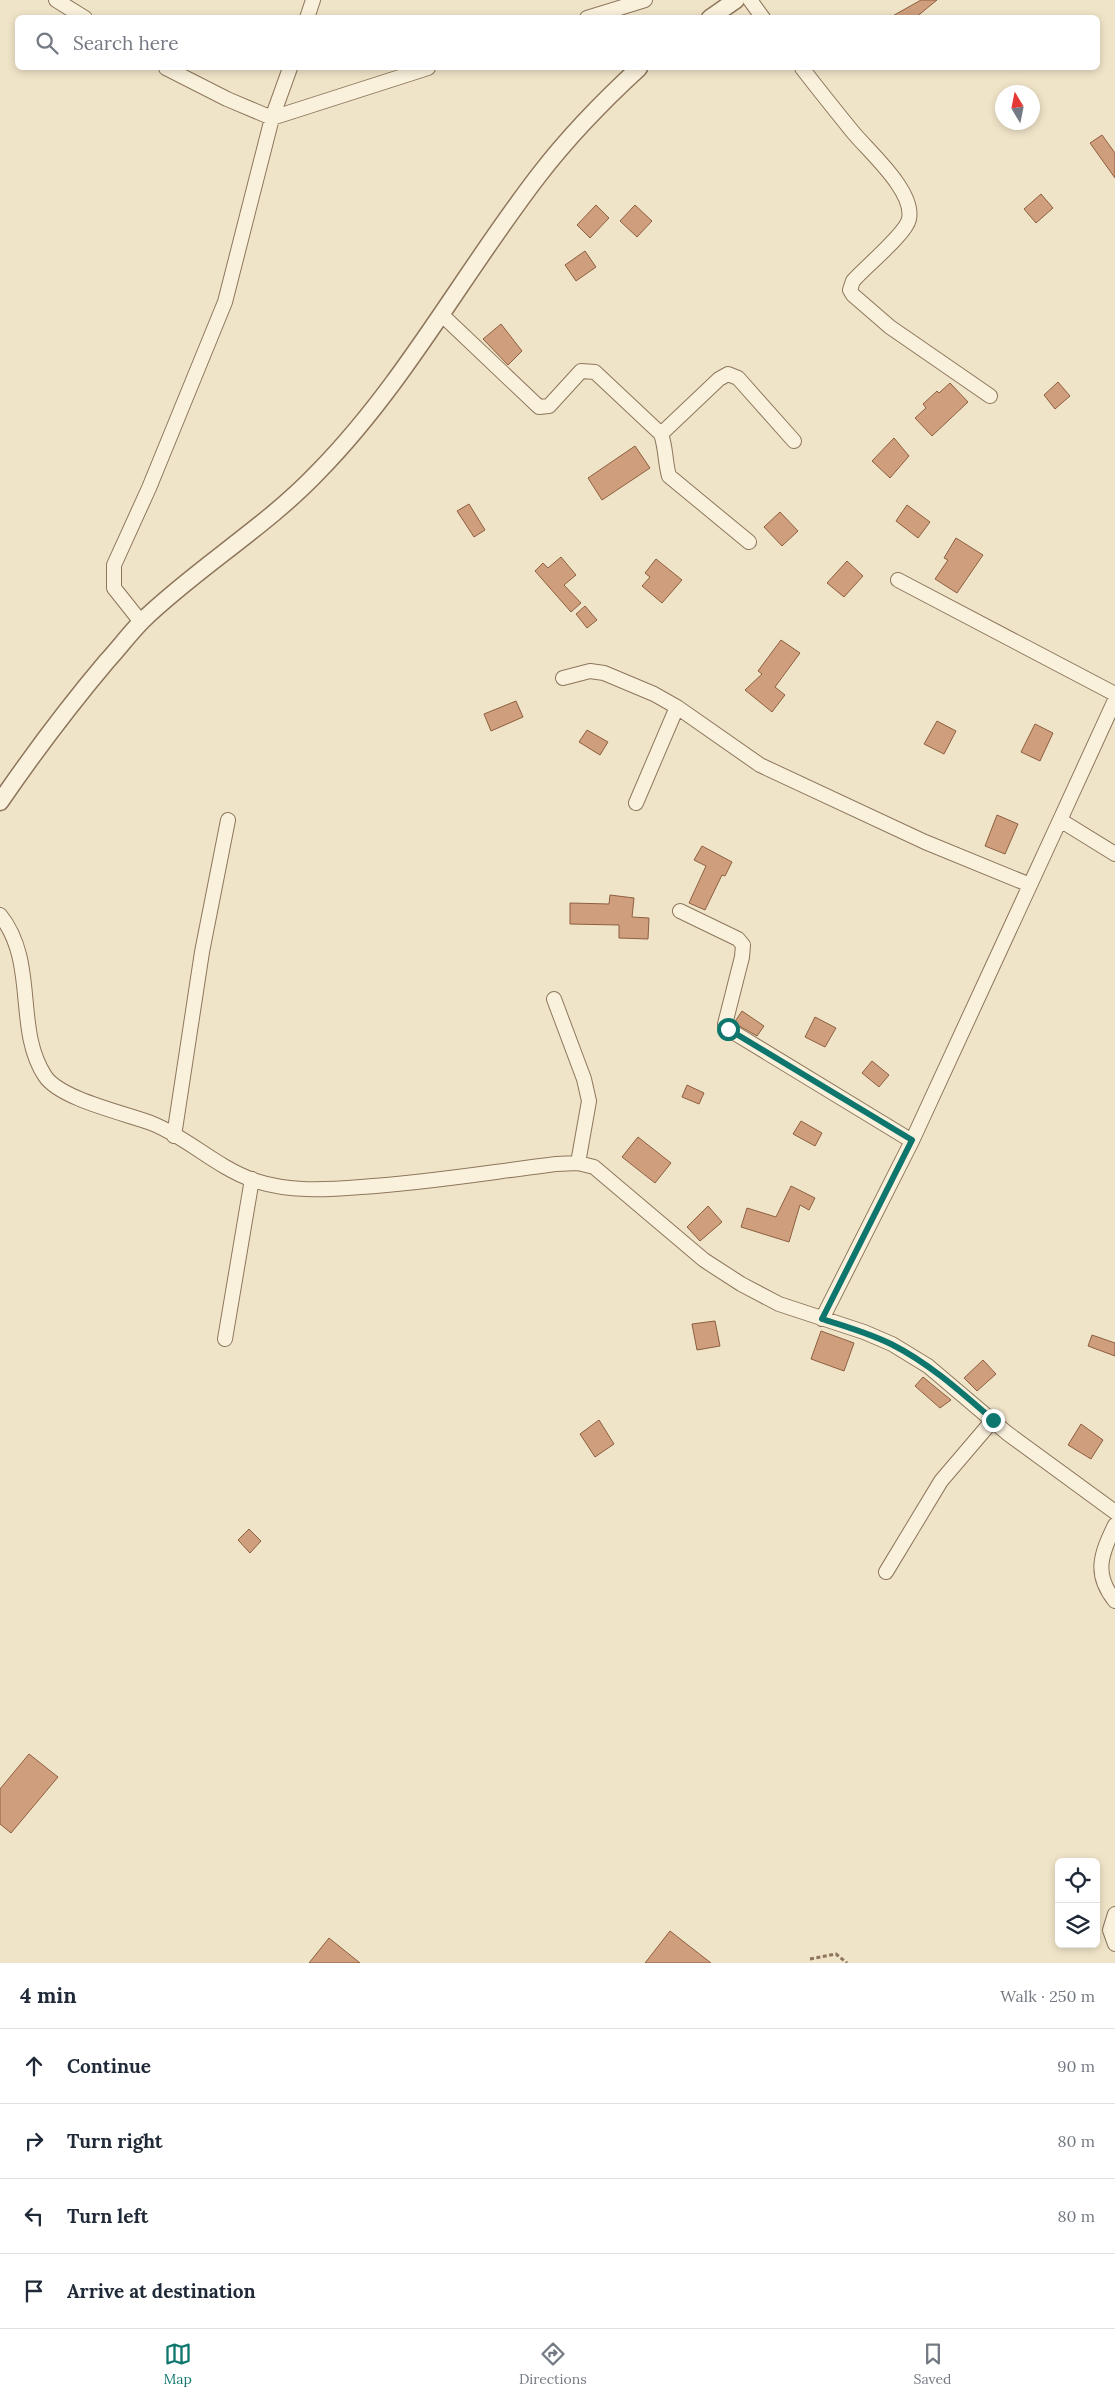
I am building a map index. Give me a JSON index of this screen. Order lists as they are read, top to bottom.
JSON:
{
  "north": "top",
  "page": {
    "search": "Search here",
    "heading": ["4 min", "Walk · 250 m"],
    "list": [
      ["Continue", "90 m"],
      ["Turn right", "80 m"],
      ["Turn left", "80 m"],
      "Arrive at destination"
    ],
    "nav": ["Map", "Directions", "Saved"]
  }
}
